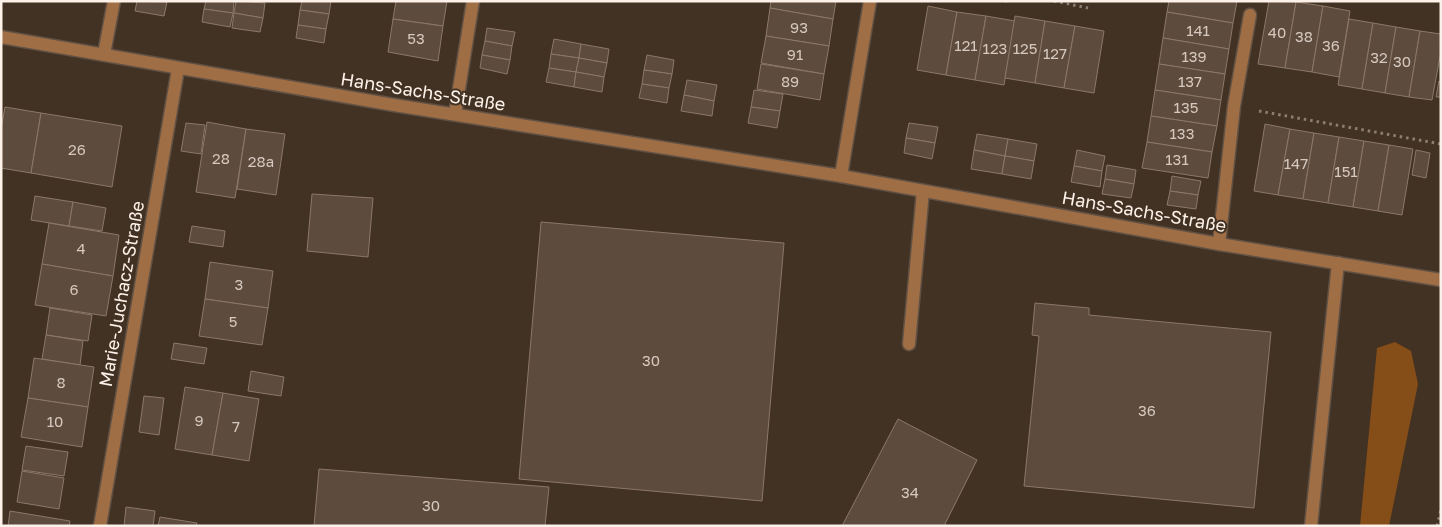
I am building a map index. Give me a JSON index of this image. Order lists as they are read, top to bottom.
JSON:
{
  "streets": {
    "street": ["Hans-Sachs-Straße", "Marie-Juchacz-Straße"]
  },
  "crossings": [
    ["Hans-Sachs-Straße", "Marie-Juchacz-Straße"]
  ],
  "house_numbers": [
    "93",
    "141",
    "40",
    "38",
    "53",
    "121",
    "36",
    "123",
    "125",
    "127",
    "91",
    "139",
    "32",
    "30",
    "89",
    "137",
    "135",
    "133",
    "26",
    "28",
    "131",
    "28a",
    "147",
    "151",
    "4",
    "3",
    "6",
    "5",
    "30",
    "8",
    "36",
    "9",
    "10",
    "7",
    "34",
    "30"
  ]
}
